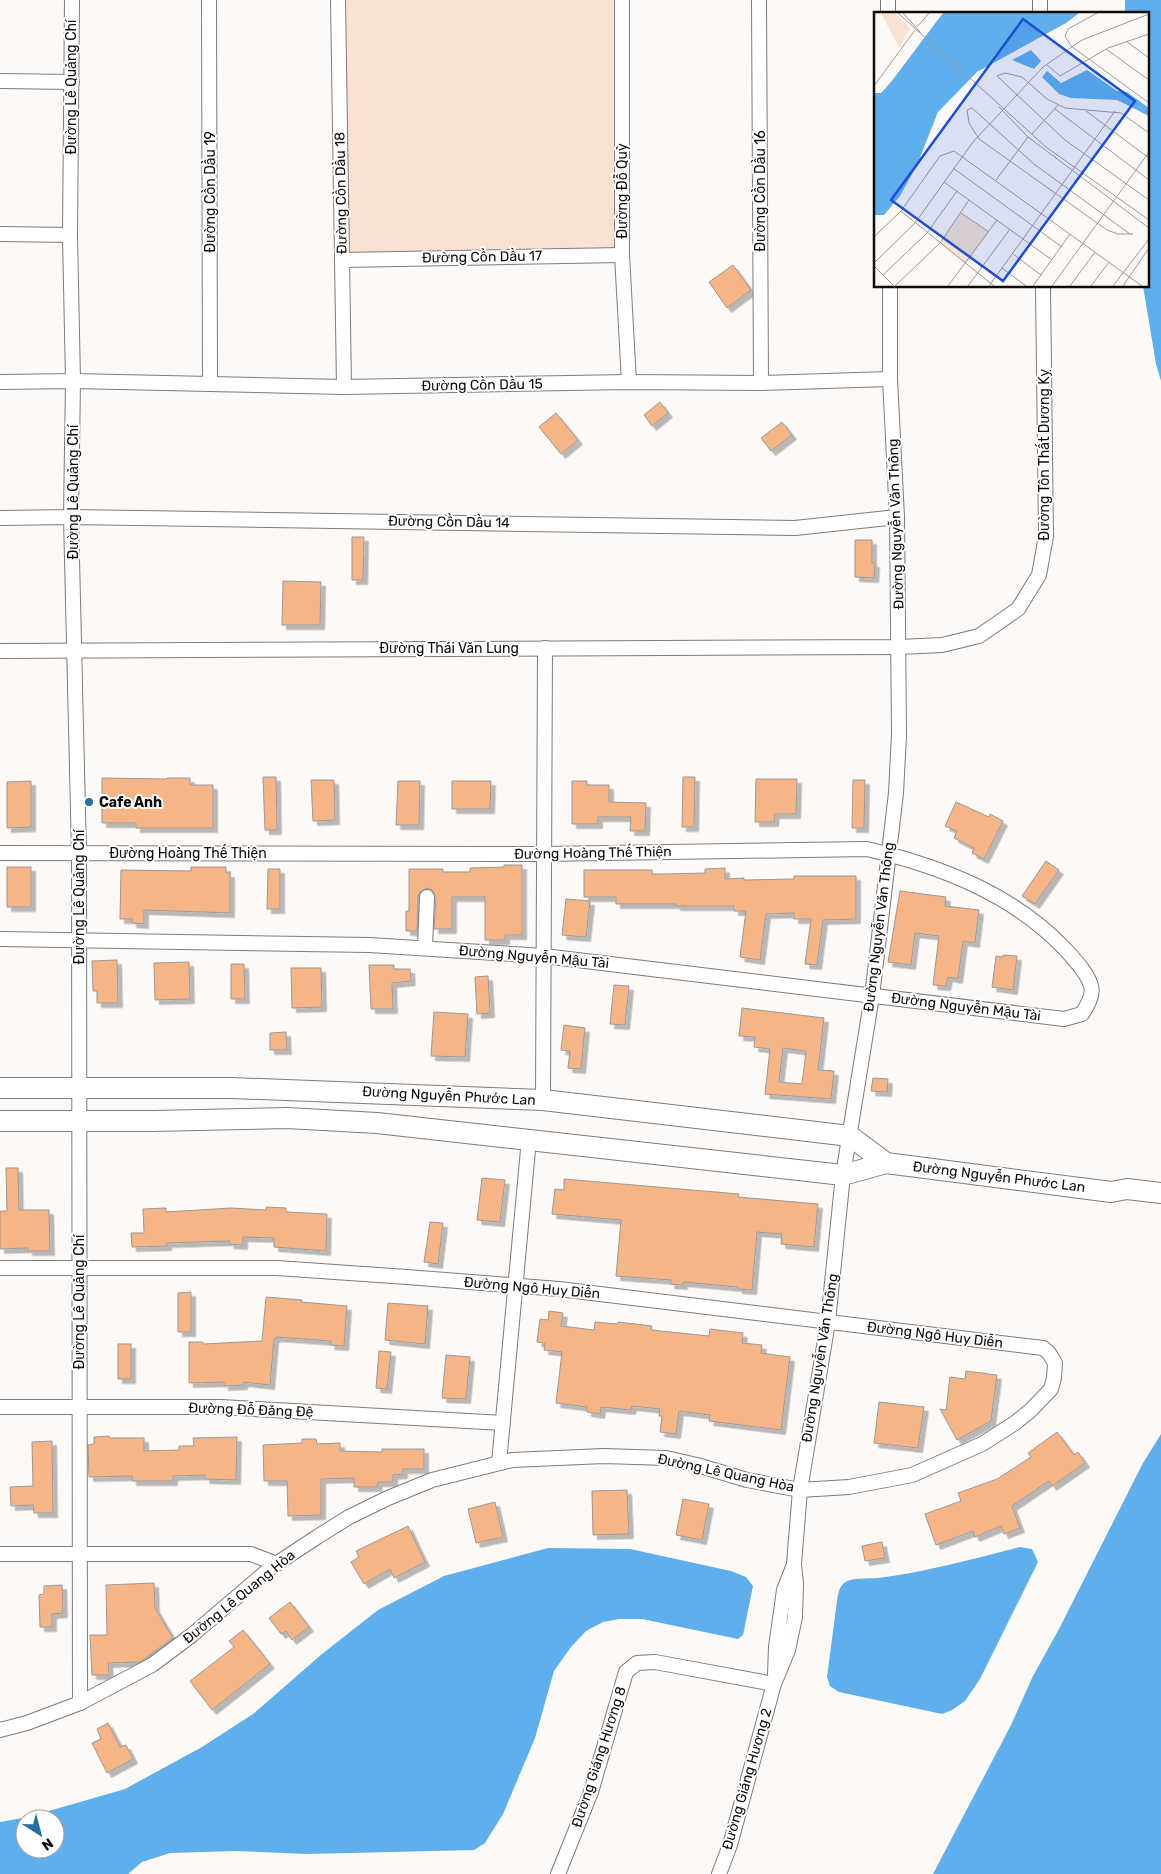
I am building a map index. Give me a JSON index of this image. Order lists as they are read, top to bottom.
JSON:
{
  "streets": {
    "main road": ["Đường Nguyễn Phước Lan"],
    "street": [
      "Đường Lê Quảng Chí",
      "Đường Đỗ Quỳ",
      "Đường Cồn Dầu 16",
      "Đường Cồn Dầu 19",
      "Đường Cồn Dầu 18",
      "Đường Cồn Dầu 17",
      "Đường Cồn Dầu 15",
      "Đường Tôn Thất Dương Kỵ",
      "Đường Cồn Dầu 14",
      "Đường Nguyễn Văn Thông",
      "Đường Thái Văn Lung",
      "Đường Hoàng Thế Thiện",
      "Đường Nguyễn Mậu Tài",
      "Đường Ngô Huy Diễn",
      "Đường Đỗ Đăng Đệ",
      "Đường Lê Quang Hòa",
      "Đường Giáng Hương 8",
      "Đường Giáng Hương 2"
    ]
  },
  "crossings": [
    ["Đường Lê Quảng Chí", "Đường Cồn Dầu 15"],
    ["Đường Lê Quảng Chí", "Đường Cồn Dầu 14"],
    ["Đường Lê Quảng Chí", "Đường Thái Văn Lung"],
    ["Đường Lê Quảng Chí", "Đường Hoàng Thế Thiện"],
    ["Đường Lê Quảng Chí", "Đường Nguyễn Mậu Tài"],
    ["Đường Lê Quảng Chí", "Đường Nguyễn Phước Lan"],
    ["Đường Lê Quảng Chí", "Đường Ngô Huy Diễn"],
    ["Đường Lê Quảng Chí", "Đường Đỗ Đăng Đệ"],
    ["Đường Lê Quảng Chí", "Đường Lê Quang Hòa"],
    ["Đường Đỗ Quỳ", "Đường Cồn Dầu 17"],
    ["Đường Đỗ Quỳ", "Đường Cồn Dầu 15"],
    ["Đường Cồn Dầu 16", "Đường Cồn Dầu 15"],
    ["Đường Cồn Dầu 19", "Đường Cồn Dầu 15"],
    ["Đường Cồn Dầu 18", "Đường Cồn Dầu 17"],
    ["Đường Cồn Dầu 18", "Đường Cồn Dầu 15"],
    ["Đường Cồn Dầu 15", "Đường Nguyễn Văn Thông"],
    ["Đường Tôn Thất Dương Kỵ", "Đường Nguyễn Văn Thông"],
    ["Đường Tôn Thất Dương Kỵ", "Đường Thái Văn Lung"],
    ["Đường Cồn Dầu 14", "Đường Nguyễn Văn Thông"],
    ["Đường Nguyễn Văn Thông", "Đường Thái Văn Lung"],
    ["Đường Nguyễn Văn Thông", "Đường Hoàng Thế Thiện"],
    ["Đường Nguyễn Văn Thông", "Đường Nguyễn Mậu Tài"],
    ["Đường Nguyễn Văn Thông", "Đường Nguyễn Phước Lan"],
    ["Đường Nguyễn Văn Thông", "Đường Ngô Huy Diễn"],
    ["Đường Nguyễn Văn Thông", "Đường Lê Quang Hòa"],
    ["Đường Nguyễn Văn Thông", "Đường Giáng Hương 2"],
    ["Đường Hoàng Thế Thiện", "Đường Nguyễn Mậu Tài"],
    ["Đường Ngô Huy Diễn", "Đường Lê Quang Hòa"],
    ["Đường Giáng Hương 8", "Đường Giáng Hương 2"]
  ],
  "places": ["Cafe Anh"],
  "north": "bottom right"
}
